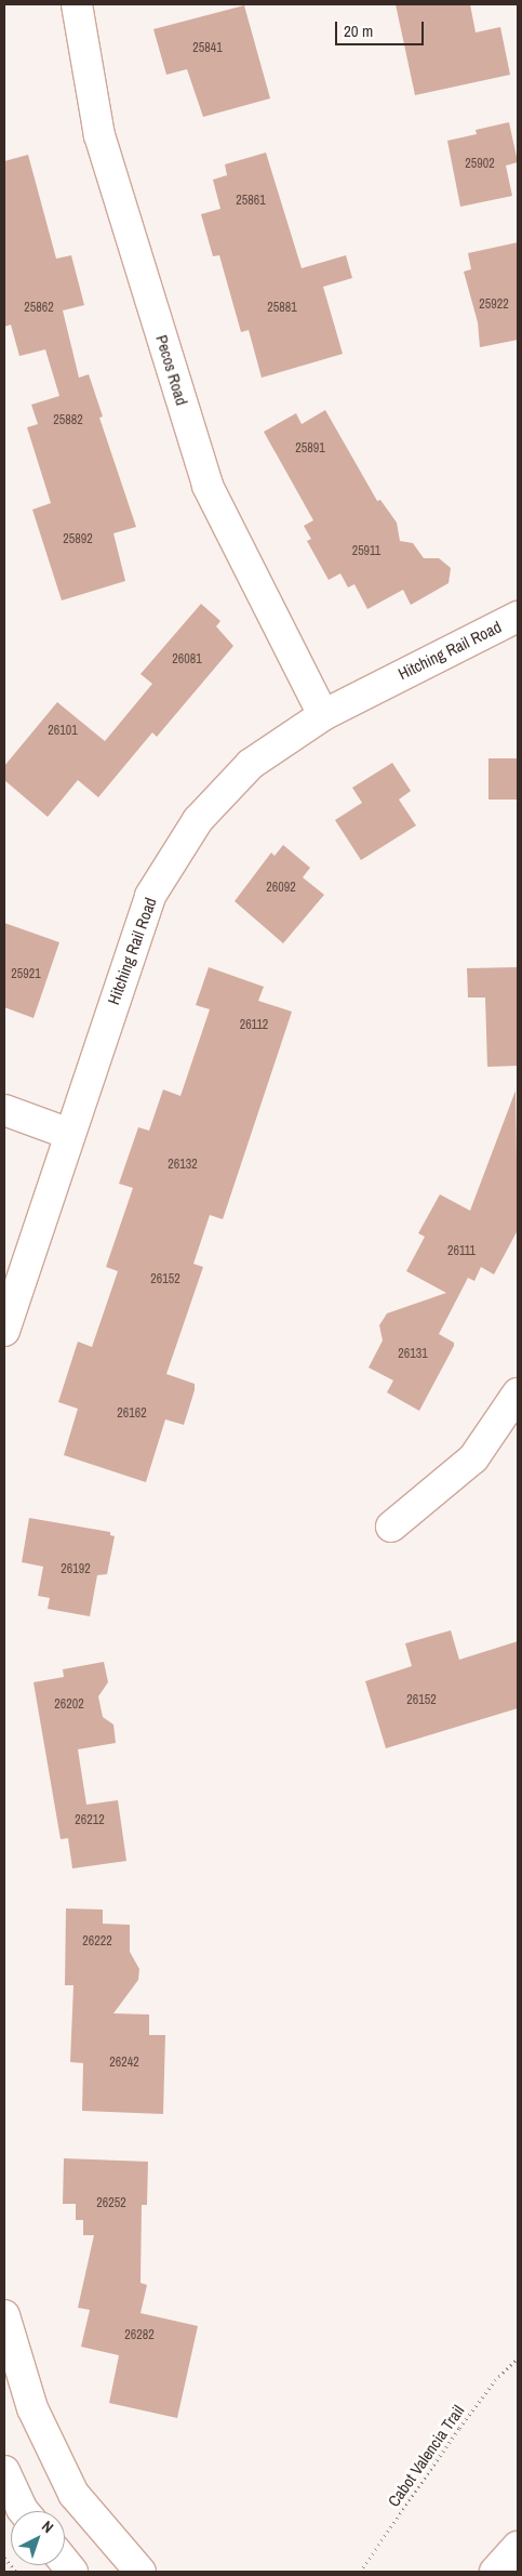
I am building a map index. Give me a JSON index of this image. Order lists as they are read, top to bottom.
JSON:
{
  "streets": {
    "street": ["Pecos Road", "Hitching Rail Road"],
    "path": ["Cabot Valencia Trail"]
  },
  "crossings": [
    ["Pecos Road", "Hitching Rail Road"]
  ],
  "house_numbers": [
    "25841",
    "25902",
    "25861",
    "25922",
    "25862",
    "25881",
    "25882",
    "25891",
    "25892",
    "25911",
    "26081",
    "26101",
    "26092",
    "25921",
    "26112",
    "26132",
    "26111",
    "26152",
    "26131",
    "26162",
    "26192",
    "26152",
    "26202",
    "26212",
    "26222",
    "26242",
    "26252",
    "26282"
  ],
  "scale_bar": "20 m",
  "north": "top right"
}
